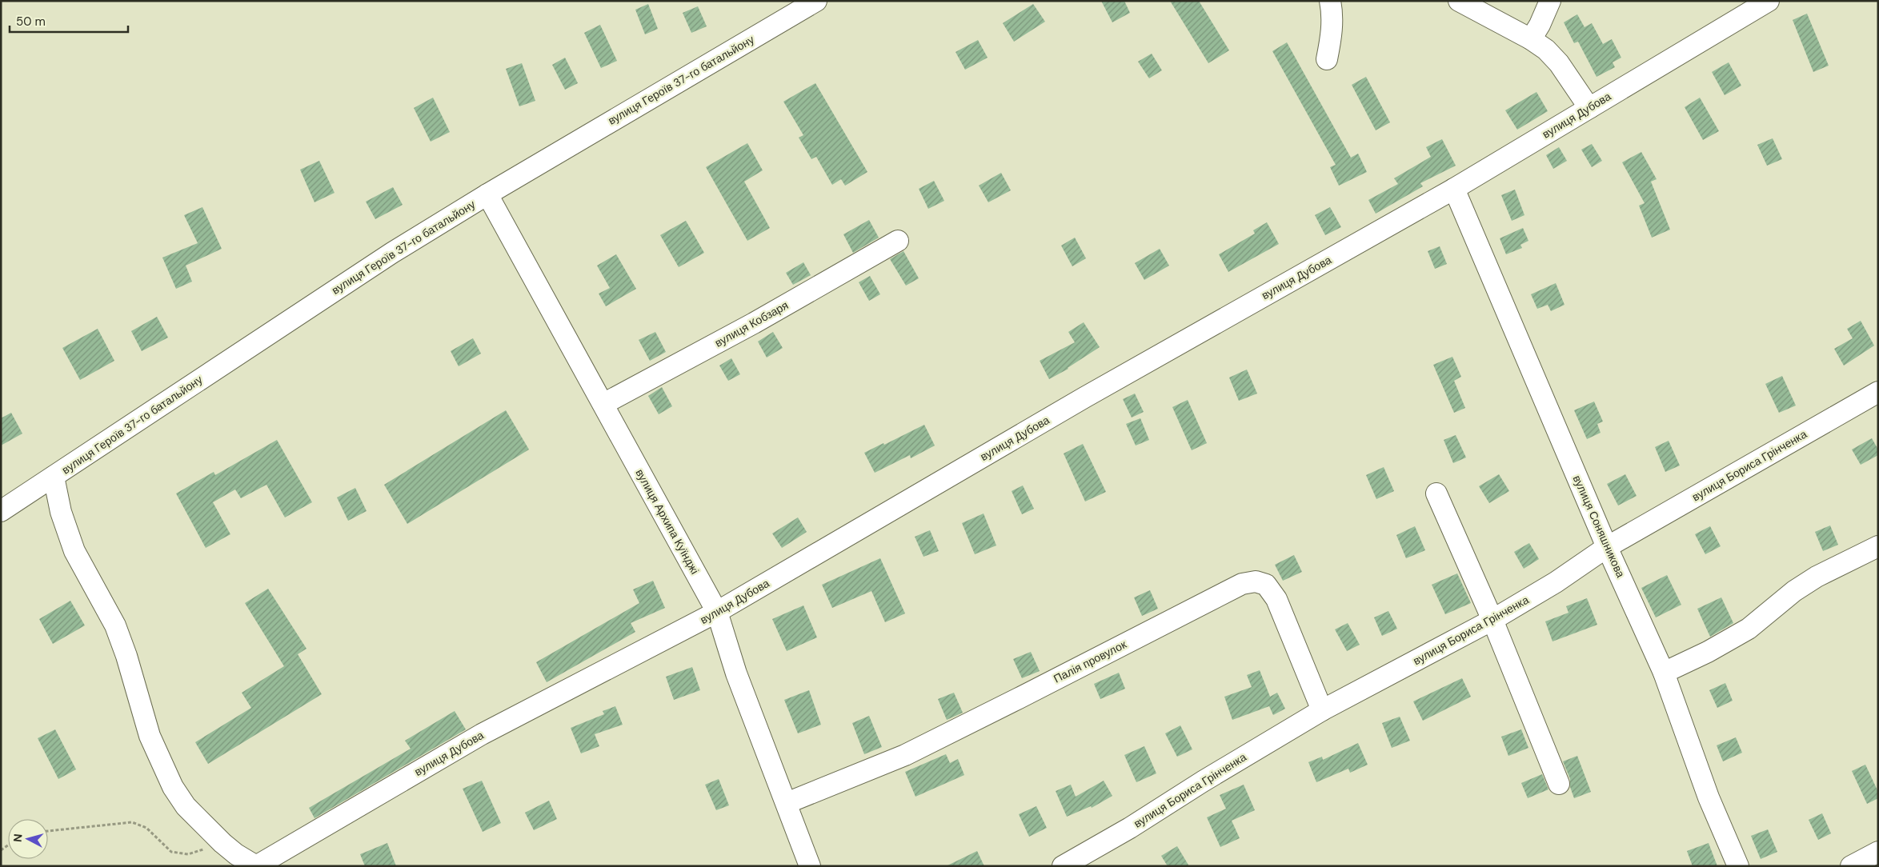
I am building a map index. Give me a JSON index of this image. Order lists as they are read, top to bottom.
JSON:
{
  "streets": {
    "street": [
      "вулиця Героїв 37-го батальйону",
      "вулиця Дубова",
      "вулиця Кобзаря",
      "вулиця Бориса Грінченка",
      "вулиця Архипа Куїнджі",
      "вулиця Соняшникова",
      "Палія провулок"
    ]
  },
  "crossings": [
    ["вулиця Героїв 37-го батальйону", "вулиця Архипа Куїнджі"],
    ["вулиця Дубова", "вулиця Архипа Куїнджі"],
    ["вулиця Дубова", "вулиця Соняшникова"],
    ["вулиця Кобзаря", "вулиця Архипа Куїнджі"],
    ["вулиця Бориса Грінченка", "вулиця Соняшникова"],
    ["вулиця Бориса Грінченка", "Палія провулок"],
    ["вулиця Архипа Куїнджі", "Палія провулок"]
  ],
  "scale_bar": "50 m",
  "north": "left"
}
